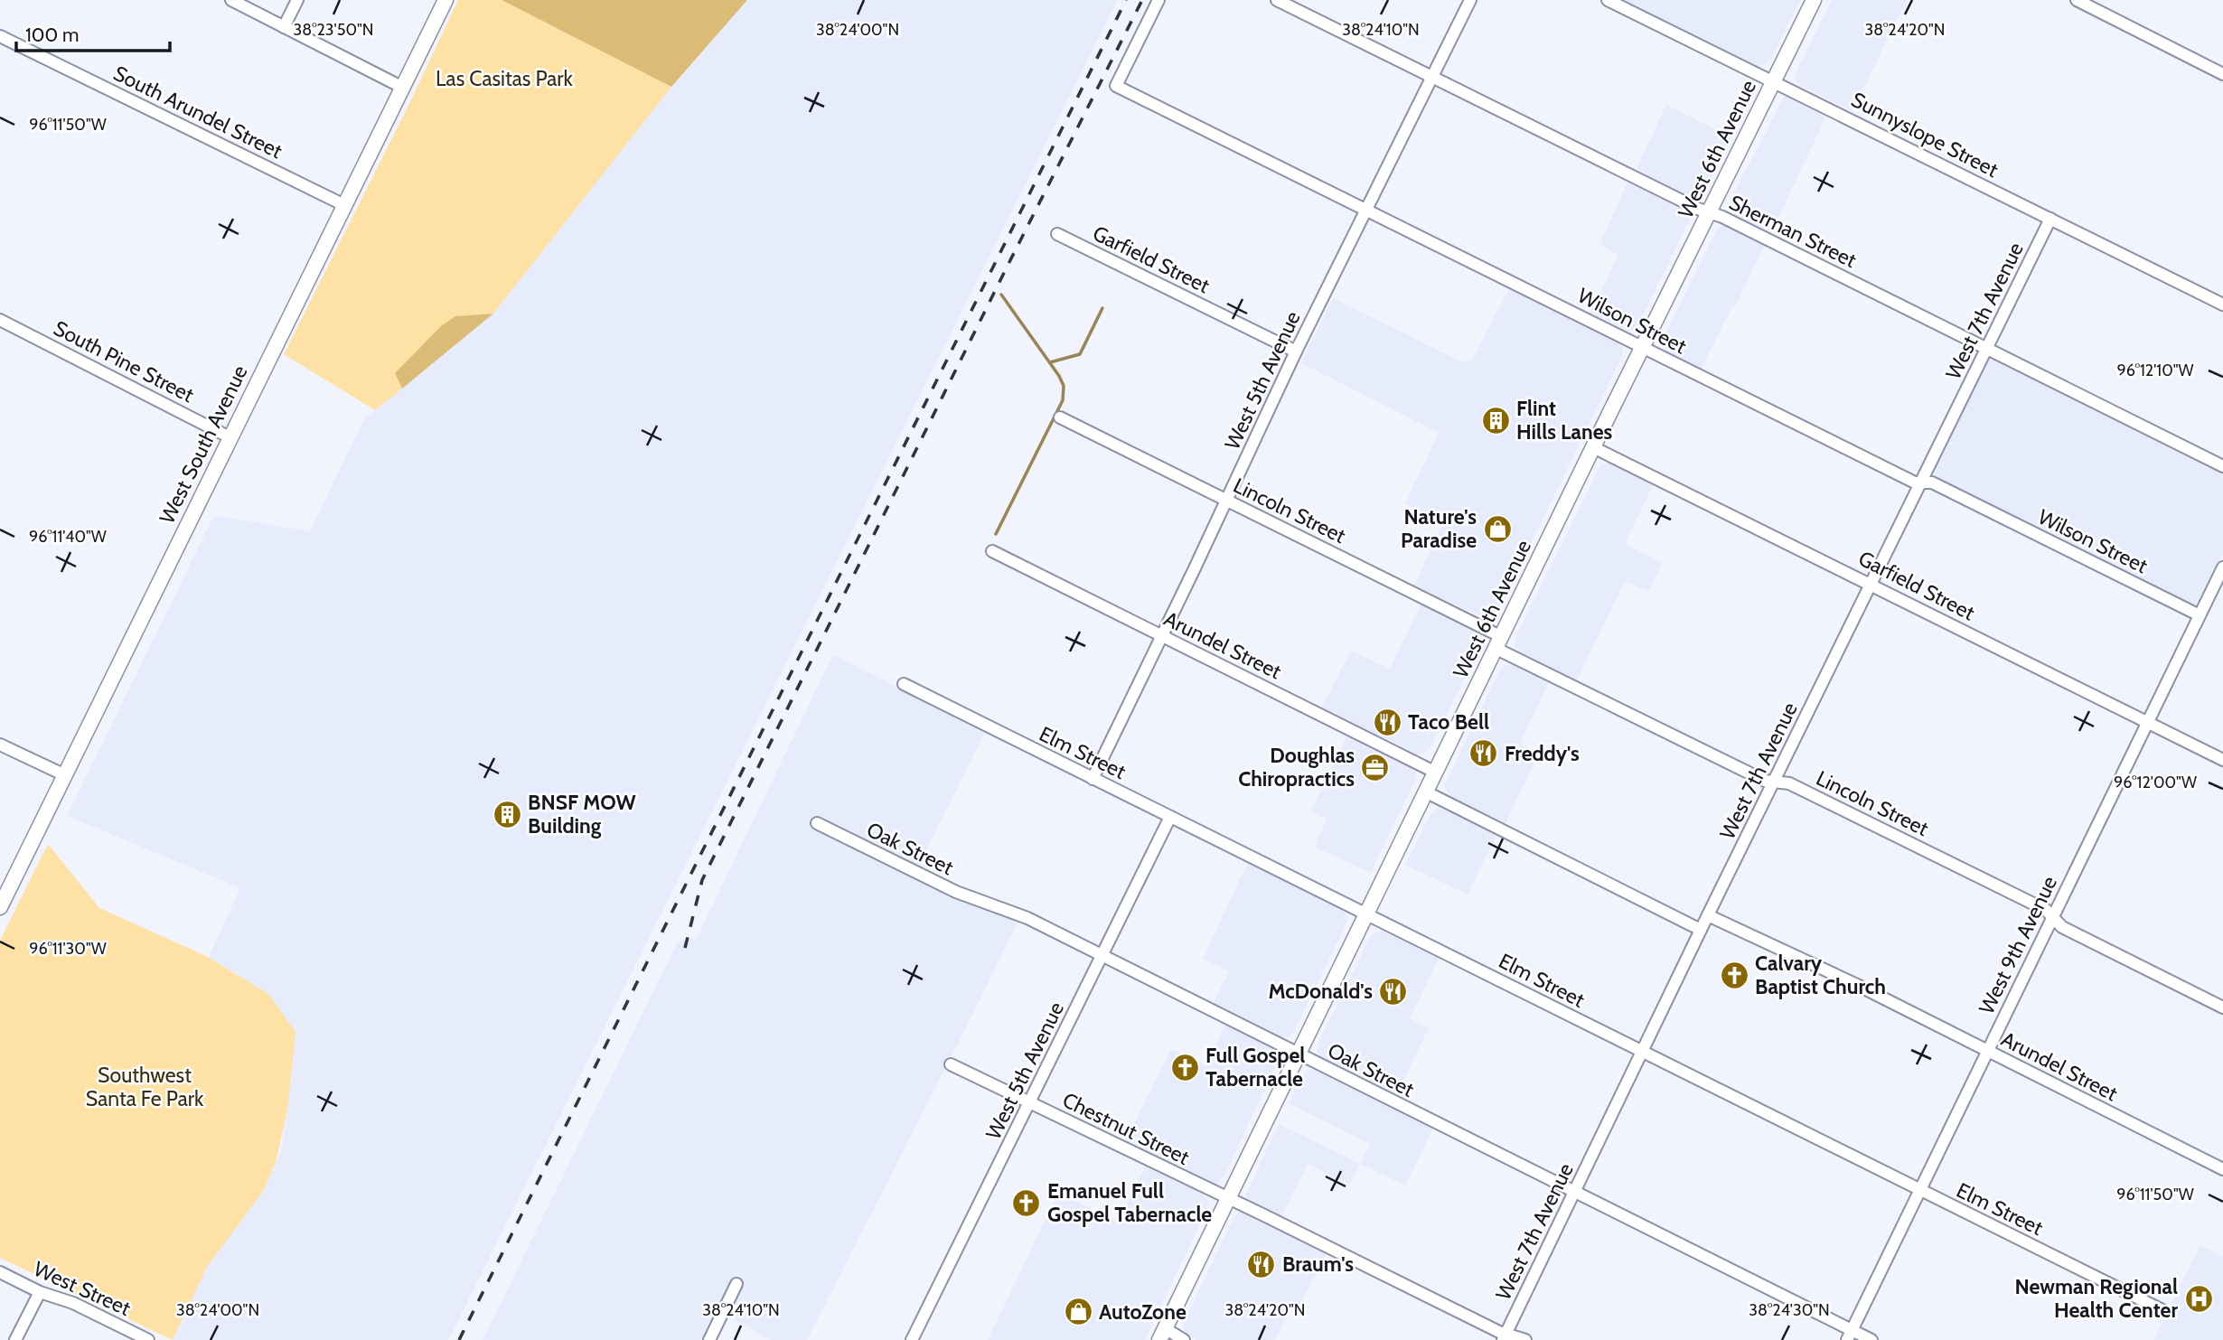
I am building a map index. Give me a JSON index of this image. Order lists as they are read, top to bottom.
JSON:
{
  "streets": {
    "main road": ["West 6th Avenue", "West South Avenue"],
    "street": [
      "South Arundel Street",
      "Sunnyslope Street",
      "Sherman Street",
      "Garfield Street",
      "West 7th Avenue",
      "Wilson Street",
      "South Pine Street",
      "West 5th Avenue",
      "Lincoln Street",
      "Arundel Street",
      "Elm Street",
      "Oak Street",
      "West 9th Avenue",
      "Chestnut Street",
      "West Street"
    ]
  },
  "crossings": [
    ["South Arundel Street", "West South Avenue"],
    ["Sunnyslope Street", "West 6th Avenue"],
    ["Sunnyslope Street", "West 7th Avenue"],
    ["West 6th Avenue", "Sherman Street"],
    ["West 6th Avenue", "Garfield Street"],
    ["West 6th Avenue", "Wilson Street"],
    ["West 6th Avenue", "Lincoln Street"],
    ["West 6th Avenue", "Arundel Street"],
    ["West 6th Avenue", "Elm Street"],
    ["West 6th Avenue", "Oak Street"],
    ["West 6th Avenue", "Chestnut Street"],
    ["Sherman Street", "West 7th Avenue"],
    ["Sherman Street", "West 5th Avenue"],
    ["Garfield Street", "West 7th Avenue"],
    ["Garfield Street", "West 5th Avenue"],
    ["Garfield Street", "West 9th Avenue"],
    ["West 7th Avenue", "Wilson Street"],
    ["West 7th Avenue", "Lincoln Street"],
    ["West 7th Avenue", "Arundel Street"],
    ["West 7th Avenue", "Elm Street"],
    ["West 7th Avenue", "Oak Street"],
    ["West 7th Avenue", "Chestnut Street"],
    ["Wilson Street", "West 5th Avenue"],
    ["Wilson Street", "West 9th Avenue"],
    ["South Pine Street", "West South Avenue"],
    ["West 5th Avenue", "Lincoln Street"],
    ["West 5th Avenue", "Arundel Street"],
    ["West 5th Avenue", "Elm Street"],
    ["West 5th Avenue", "Oak Street"],
    ["West 5th Avenue", "Chestnut Street"],
    ["Lincoln Street", "West 9th Avenue"],
    ["Arundel Street", "West 9th Avenue"],
    ["Elm Street", "West 9th Avenue"],
    ["Oak Street", "West 9th Avenue"]
  ],
  "parks": ["Las Casitas Park", "Southwest Santa Fe Park"],
  "places": {
    "building": ["Flint Hills Lanes", "BNSF MOW Building"],
    "shop": ["Nature's Paradise", "AutoZone"],
    "restaurant": [
      "Taco Bell",
      "Freddy's",
      "McDonald's",
      "Braum's"
    ],
    "office": ["Doughlas Chiropractics"],
    "church": ["Calvary Baptist Church", "Full Gospel Tabernacle", "Emanuel Full Gospel Tabernacle"],
    "hospital": ["Newman Regional Health Center"]
  },
  "scale_bar": "100 m",
  "coordinates": [
    "38°24'20\"N",
    "38°23'50\"N",
    "38°24'00\"N",
    "38°24'10\"N",
    "96°11'50\"W",
    "96°12'10\"W",
    "96°11'40\"W",
    "96°12'00\"W",
    "96°11'30\"W",
    "38°24'30\"N"
  ]
}
